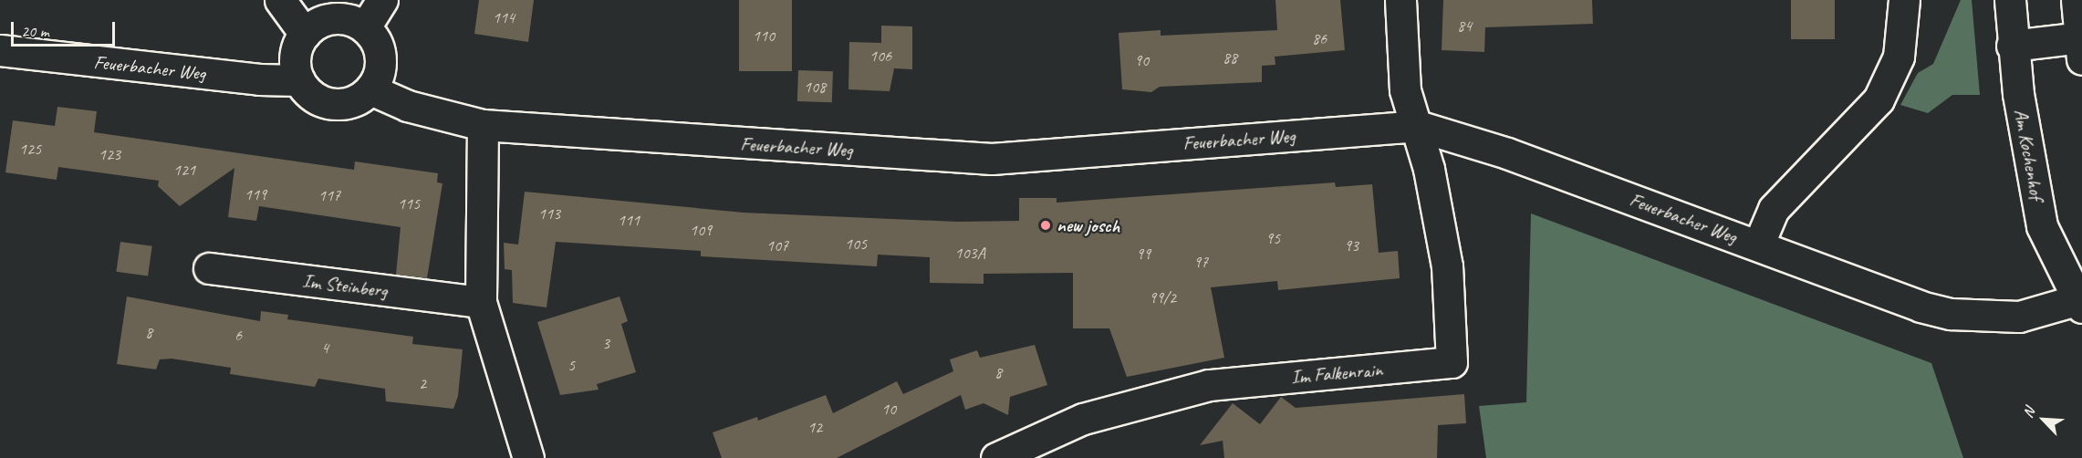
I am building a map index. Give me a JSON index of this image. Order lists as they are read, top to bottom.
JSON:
{
  "streets": {
    "street": [
      "Feuerbacher Weg",
      "Am Kochenhof",
      "Im Steinberg",
      "Im Falkenrain"
    ]
  },
  "crossings": [
    ["Feuerbacher Weg", "Am Kochenhof"],
    ["Feuerbacher Weg", "Im Falkenrain"]
  ],
  "places": ["new josch"],
  "house_numbers": [
    "114",
    "84",
    "110",
    "86",
    "106",
    "88",
    "90",
    "108",
    "125",
    "123",
    "121",
    "119",
    "117",
    "115",
    "113",
    "111",
    "109",
    "95",
    "105",
    "107",
    "93",
    "103A",
    "99",
    "97",
    "99/2",
    "8",
    "6",
    "3",
    "4",
    "5",
    "8",
    "2",
    "10",
    "12"
  ],
  "scale_bar": "20 m",
  "north": "top left"
}
